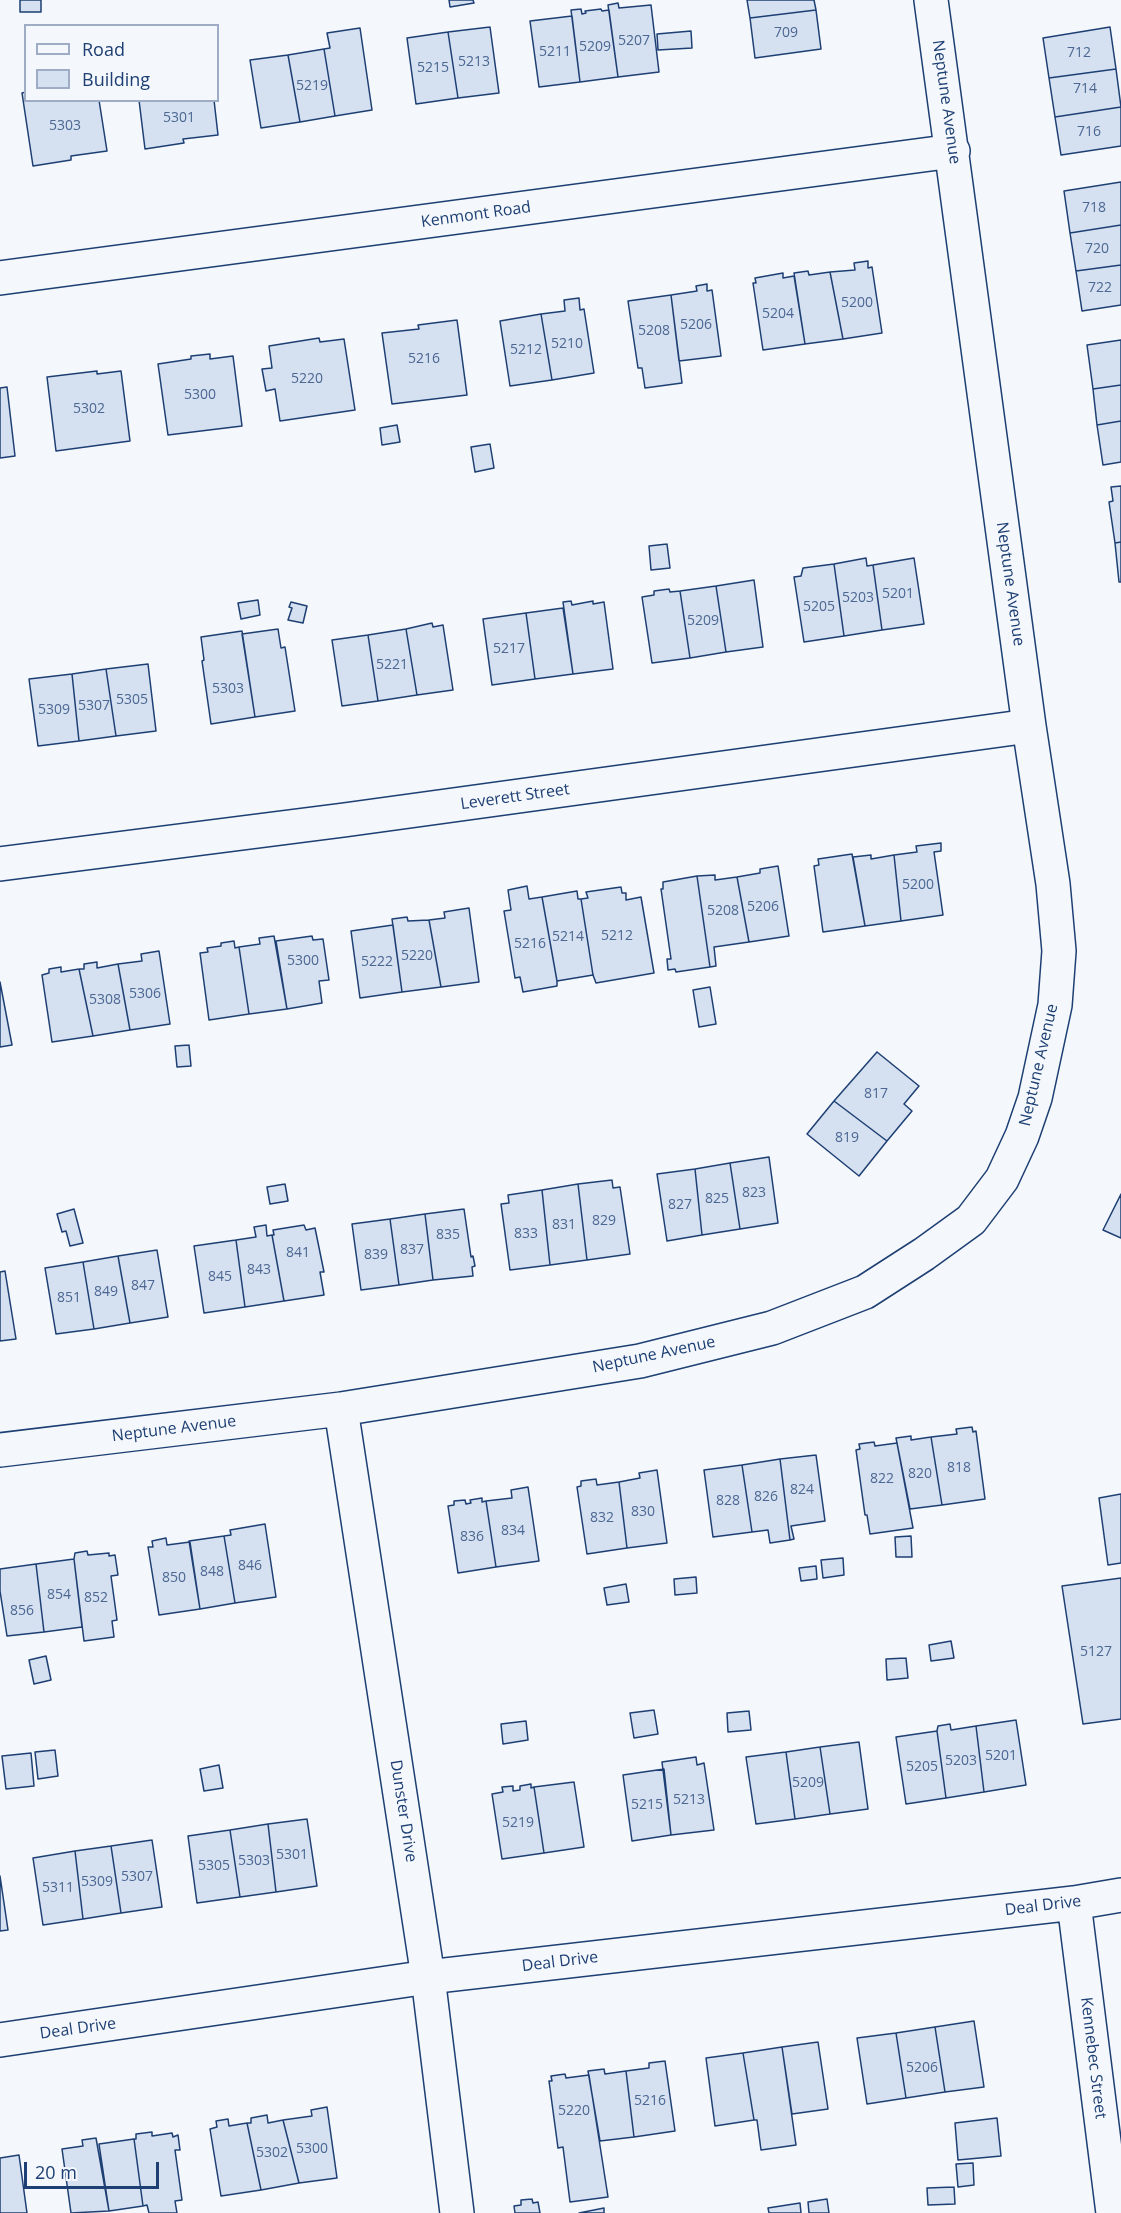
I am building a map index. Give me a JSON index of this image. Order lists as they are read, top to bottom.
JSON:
{
  "streets": {
    "street": [
      "Neptune Avenue",
      "Kenmont Road",
      "Leverett Street",
      "Dunster Drive",
      "Deal Drive",
      "Kennebec Street"
    ]
  },
  "crossings": [
    ["Neptune Avenue", "Kenmont Road"],
    ["Neptune Avenue", "Leverett Street"],
    ["Neptune Avenue", "Dunster Drive"],
    ["Dunster Drive", "Deal Drive"],
    ["Deal Drive", "Kennebec Street"]
  ],
  "house_numbers": [
    "709",
    "5207",
    "5209",
    "5211",
    "712",
    "5213",
    "5215",
    "5219",
    "714",
    "5301",
    "5303",
    "716",
    "718",
    "720",
    "722",
    "5200",
    "5204",
    "5206",
    "5208",
    "5210",
    "5212",
    "5216",
    "5220",
    "5300",
    "5302",
    "5201",
    "5203",
    "5205",
    "5209",
    "5217",
    "5221",
    "5303",
    "5305",
    "5307",
    "5309",
    "5200",
    "5206",
    "5208",
    "5212",
    "5214",
    "5216",
    "5220",
    "5300",
    "5222",
    "5306",
    "5308",
    "817",
    "819",
    "823",
    "825",
    "827",
    "829",
    "831",
    "833",
    "835",
    "837",
    "841",
    "839",
    "843",
    "845",
    "847",
    "849",
    "851",
    "818",
    "820",
    "822",
    "824",
    "826",
    "828",
    "830",
    "832",
    "834",
    "836",
    "846",
    "848",
    "850",
    "854",
    "852",
    "856",
    "5127",
    "5201",
    "5203",
    "5205",
    "5209",
    "5213",
    "5215",
    "5219",
    "5301",
    "5303",
    "5305",
    "5307",
    "5309",
    "5311",
    "5206",
    "5216",
    "5220",
    "5300",
    "5302"
  ],
  "legend": ["Road", "Building"],
  "scale_bar": "20 m"
}
